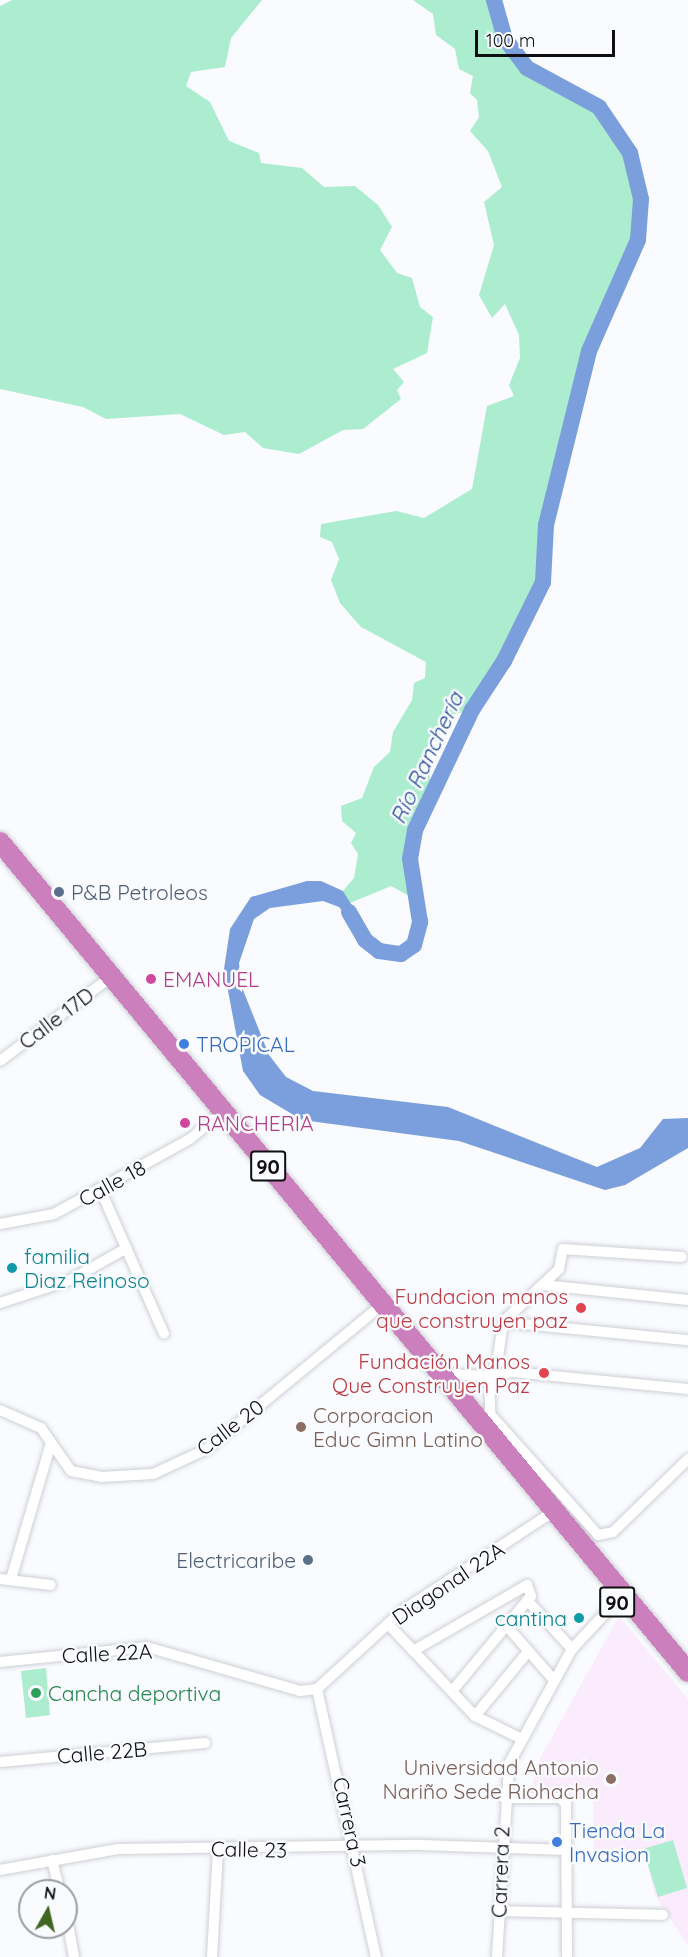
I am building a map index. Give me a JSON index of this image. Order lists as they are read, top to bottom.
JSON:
{
  "streets": {
    "highway": ["90"],
    "street": [
      "Calle 17D",
      "Calle 18",
      "Calle 20",
      "Diagonal 22A",
      "Calle 22A",
      "Calle 22B",
      "Carrera 3",
      "Calle 23",
      "Carrera 2"
    ]
  },
  "crossings": [
    ["Calle 17D", "90"],
    ["90", "Calle 18"],
    ["90", "Calle 20"],
    ["90", "Diagonal 22A"],
    ["90", "Carrera 2"],
    ["Diagonal 22A", "Calle 22A"],
    ["Diagonal 22A", "Carrera 3"],
    ["Calle 22A", "Carrera 3"],
    ["Carrera 3", "Calle 23"],
    ["Calle 23", "Carrera 2"]
  ],
  "water": ["Río Ranchería"],
  "places": [
    "P&B Petroleos",
    "EMANUEL",
    "TROPICAL",
    "RANCHERIA",
    "familia Diaz Reinoso",
    "Fundacion manos que construyen paz",
    "Fundación Manos Que Construyen Paz",
    "Corporacion Educ Gimn Latino",
    "Electricaribe",
    "cantina",
    "Cancha deportiva",
    "Universidad Antonio Nariño Sede Riohacha",
    "Tienda La Invasion"
  ],
  "scale_bar": "100 m",
  "north": "top"
}
